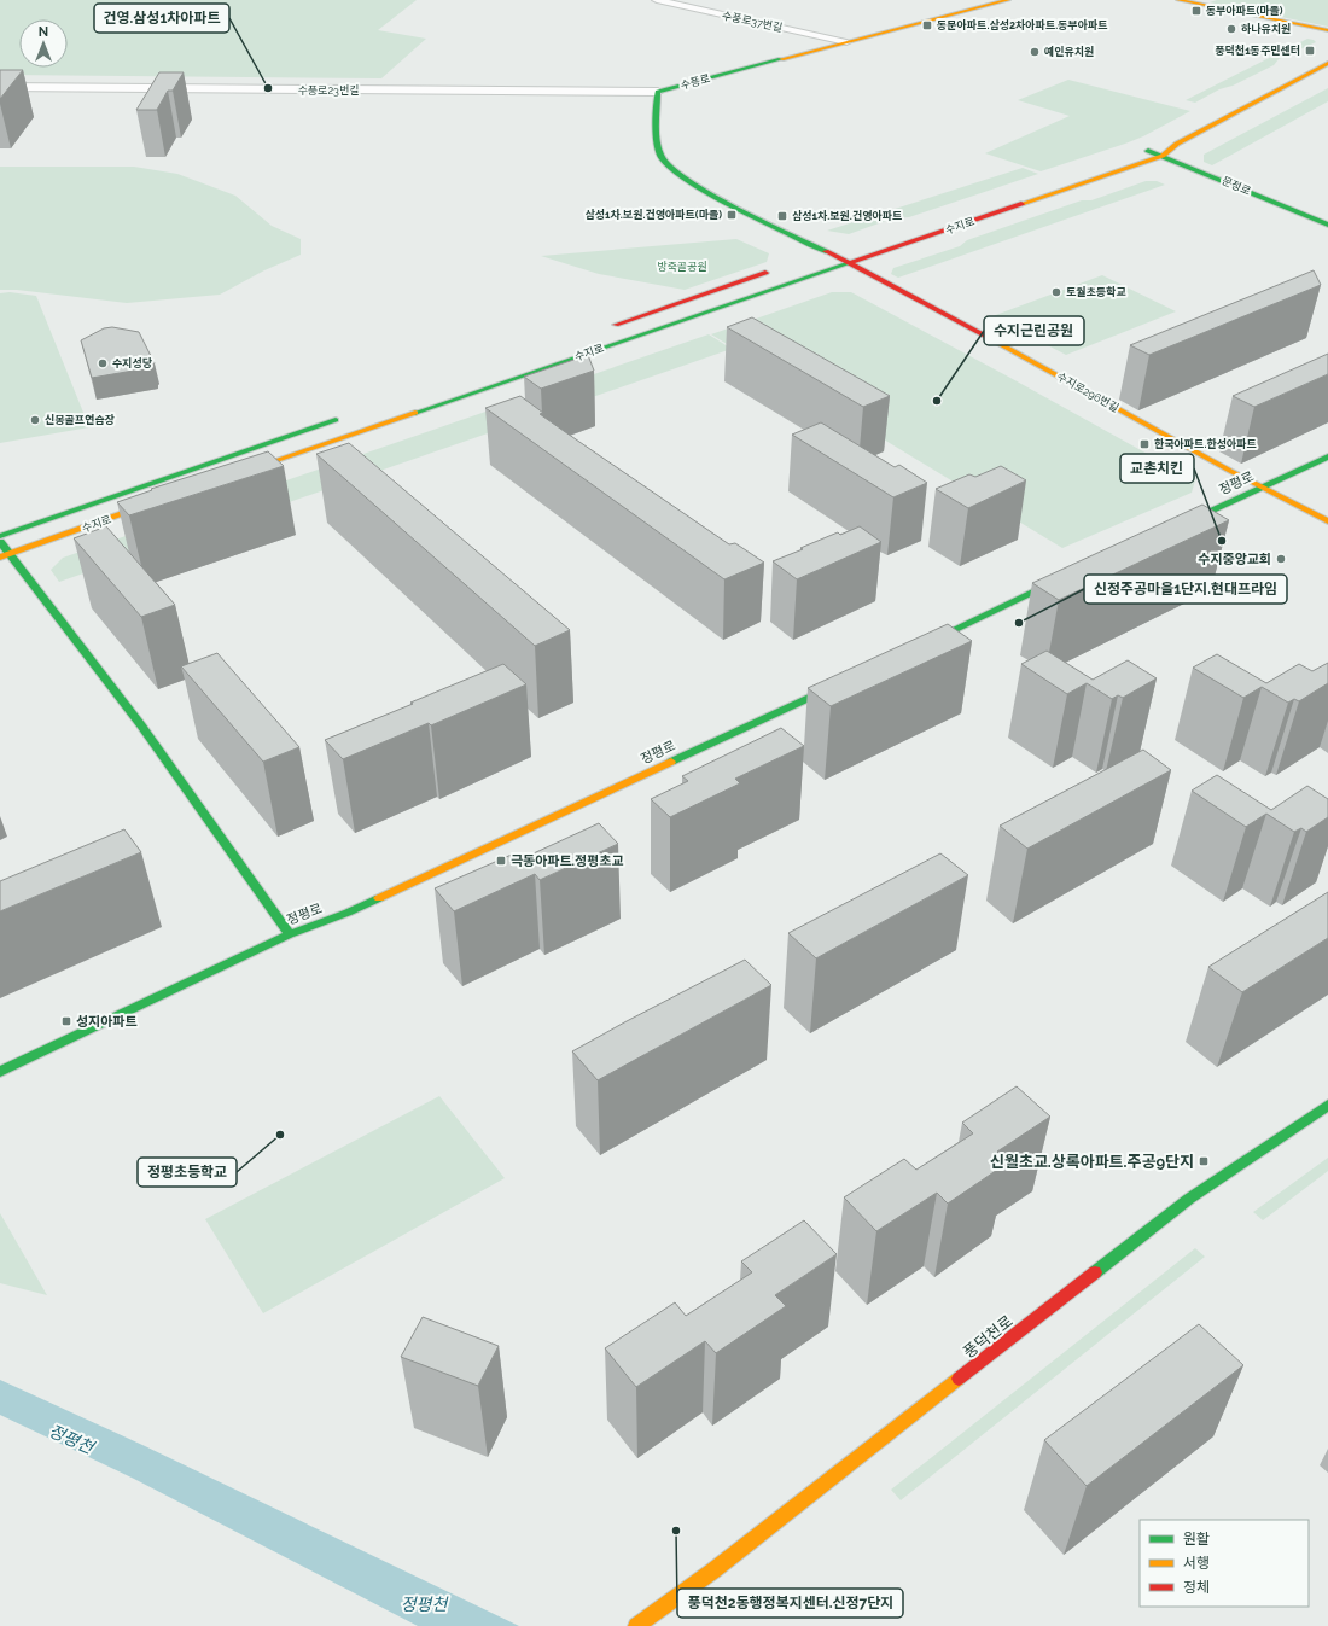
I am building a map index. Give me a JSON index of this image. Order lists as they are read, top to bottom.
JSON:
{
  "streets": {
    "street": [
      "수풍로37번길",
      "수풍로",
      "수풍로23번길",
      "문정로",
      "수지로",
      "수지로296번길",
      "정평로",
      "풍덕천로"
    ]
  },
  "crossings": [
    ["수풍로37번길", "수풍로"],
    ["수풍로", "수풍로23번길"],
    ["문정로", "수지로"],
    ["수지로", "수지로296번길"],
    ["수지로296번길", "정평로"]
  ],
  "water": ["정평천"],
  "parks": ["방죽골공원"],
  "places": {
    "transit": [
      "동부아파트(마을)",
      "동문아파트.삼성2차아파트.동부아파트",
      "풍덕천1동주민센터",
      "삼성1차.보원.건영아파트(마을)",
      "삼성1차.보원.건영아파트",
      "한국아파트.한성아파트",
      "극동아파트.정평초교",
      "성지아파트",
      "신월초교.상록아파트.주공9단지"
    ],
    "other": [
      "하나유치원",
      "예인유치원",
      "건영.삼성1차아파트",
      "토월초등학교",
      "수지성당",
      "수지근린공원",
      "신봉골프연습장",
      "교촌치킨",
      "수지중앙교회",
      "신정주공마을1단지.현대프라임",
      "정평초등학교",
      "풍덕천2동행정복지센터.신정7단지"
    ]
  },
  "legend": ["원활", "서행", "정체"],
  "north": "top"
}
